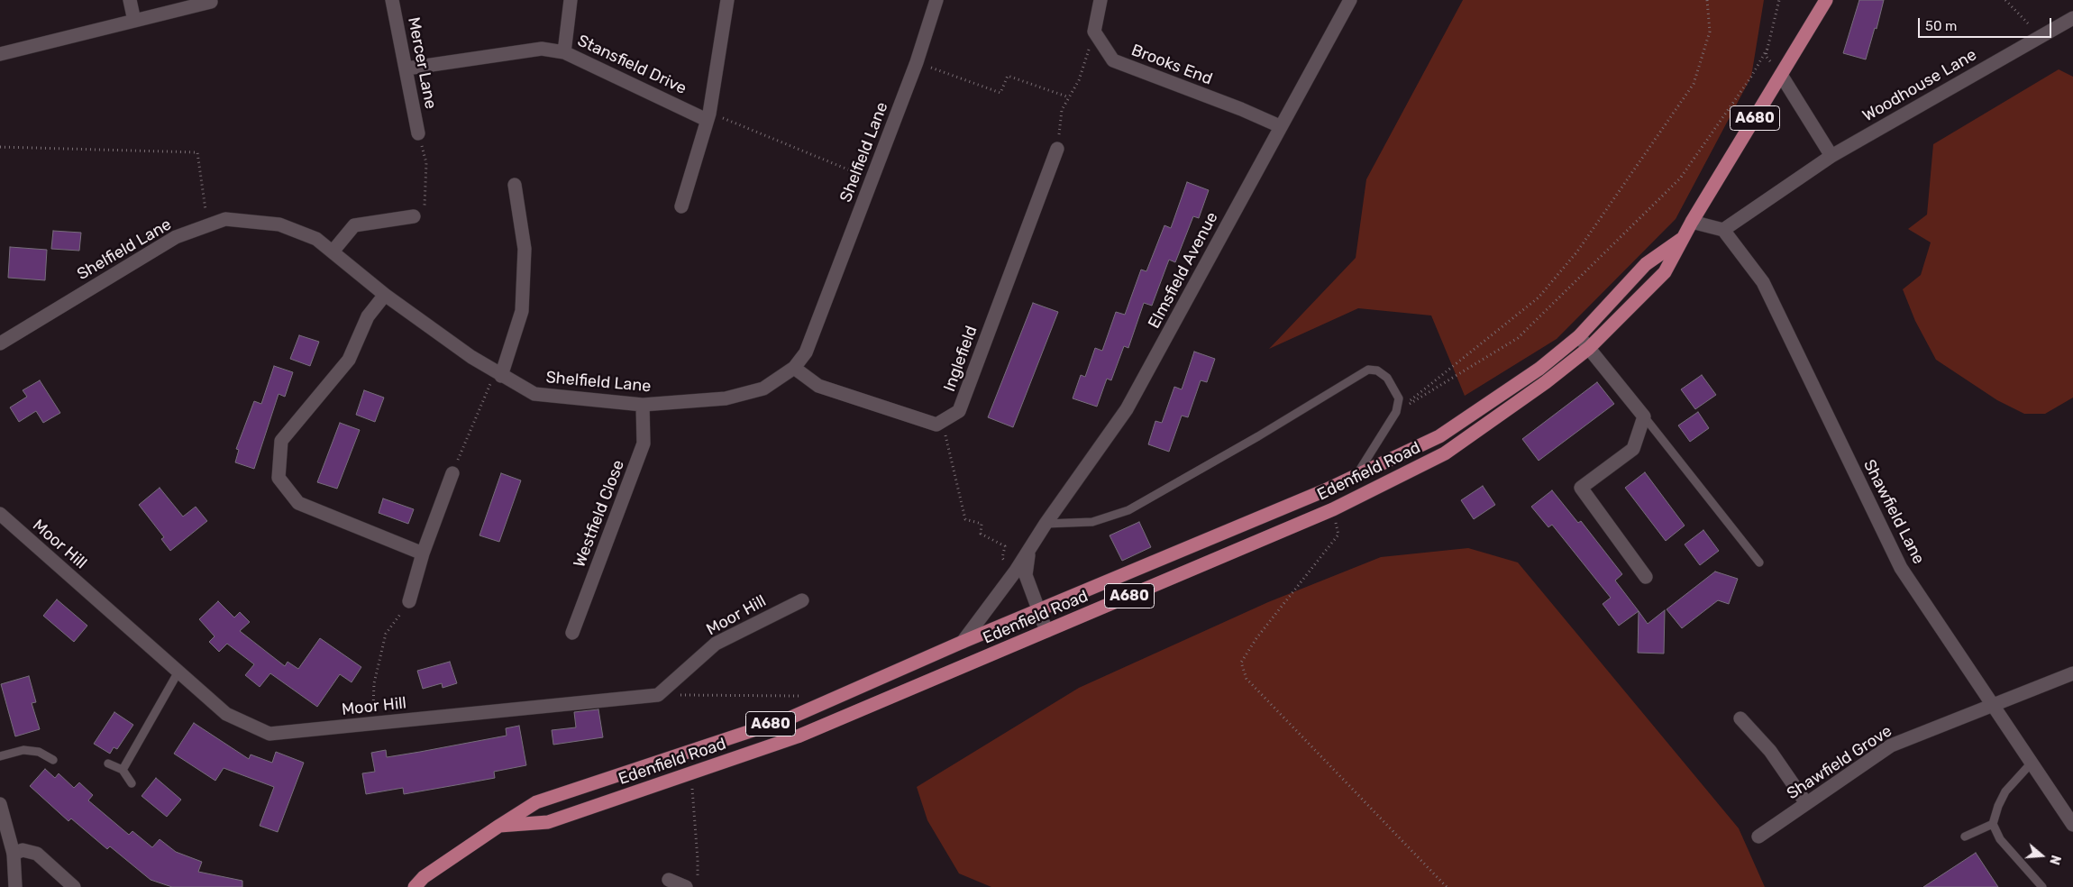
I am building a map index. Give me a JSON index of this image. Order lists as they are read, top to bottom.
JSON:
{
  "streets": {
    "main road": ["A680", "Edenfield Road"],
    "street": [
      "Mercer Lane",
      "Stansfield Drive",
      "Brooks End",
      "Woodhouse Lane",
      "Shelfield Lane",
      "Elmsfield Avenue",
      "Inglefield",
      "Shawfield Lane",
      "Westfield Close",
      "Moor Hill",
      "Shawfield Grove"
    ]
  },
  "crossings": [
    ["Mercer Lane", "Stansfield Drive"],
    ["Brooks End", "Elmsfield Avenue"],
    ["Woodhouse Lane", "Shawfield Lane"],
    ["Shelfield Lane", "Westfield Close"],
    ["Elmsfield Avenue", "Edenfield Road"],
    ["Shawfield Lane", "Shawfield Grove"]
  ],
  "scale_bar": "50 m",
  "north": "right"
}
